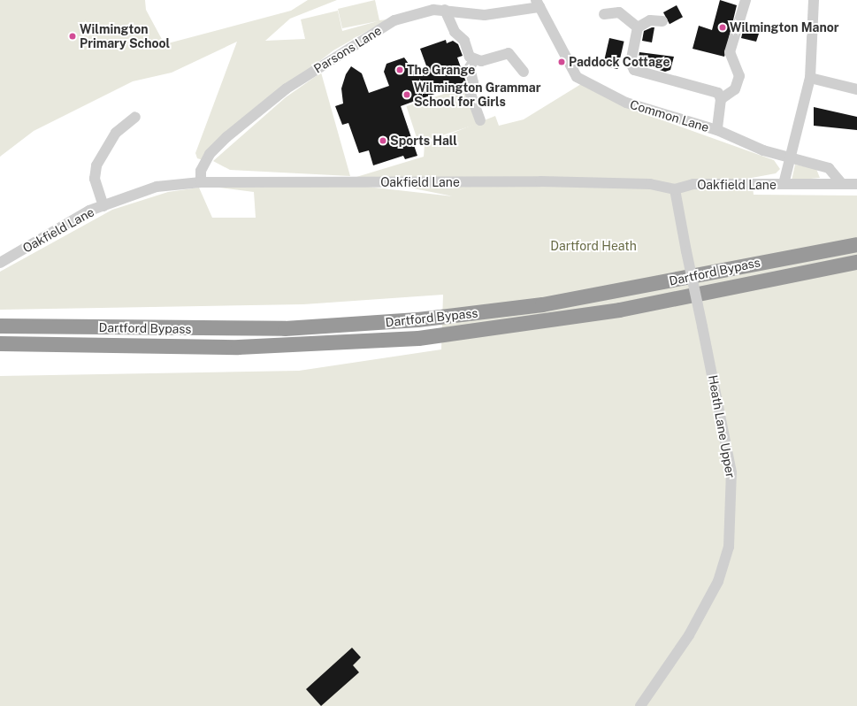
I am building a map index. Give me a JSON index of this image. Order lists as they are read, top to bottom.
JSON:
{
  "streets": {
    "highway": ["Dartford Bypass"],
    "street": [
      "Parsons Lane",
      "Common Lane",
      "Oakfield Lane",
      "Heath Lane Upper"
    ]
  },
  "crossings": [
    ["Parsons Lane", "Common Lane"],
    ["Parsons Lane", "Oakfield Lane"],
    ["Common Lane", "Oakfield Lane"],
    ["Oakfield Lane", "Heath Lane Upper"]
  ],
  "parks": ["Dartford Heath"],
  "places": [
    "Wilmington Manor",
    "Wilmington Primary School",
    "Paddock Cottage",
    "The Grange",
    "Wilmington Grammar School for Girls",
    "Sports Hall"
  ]
}
